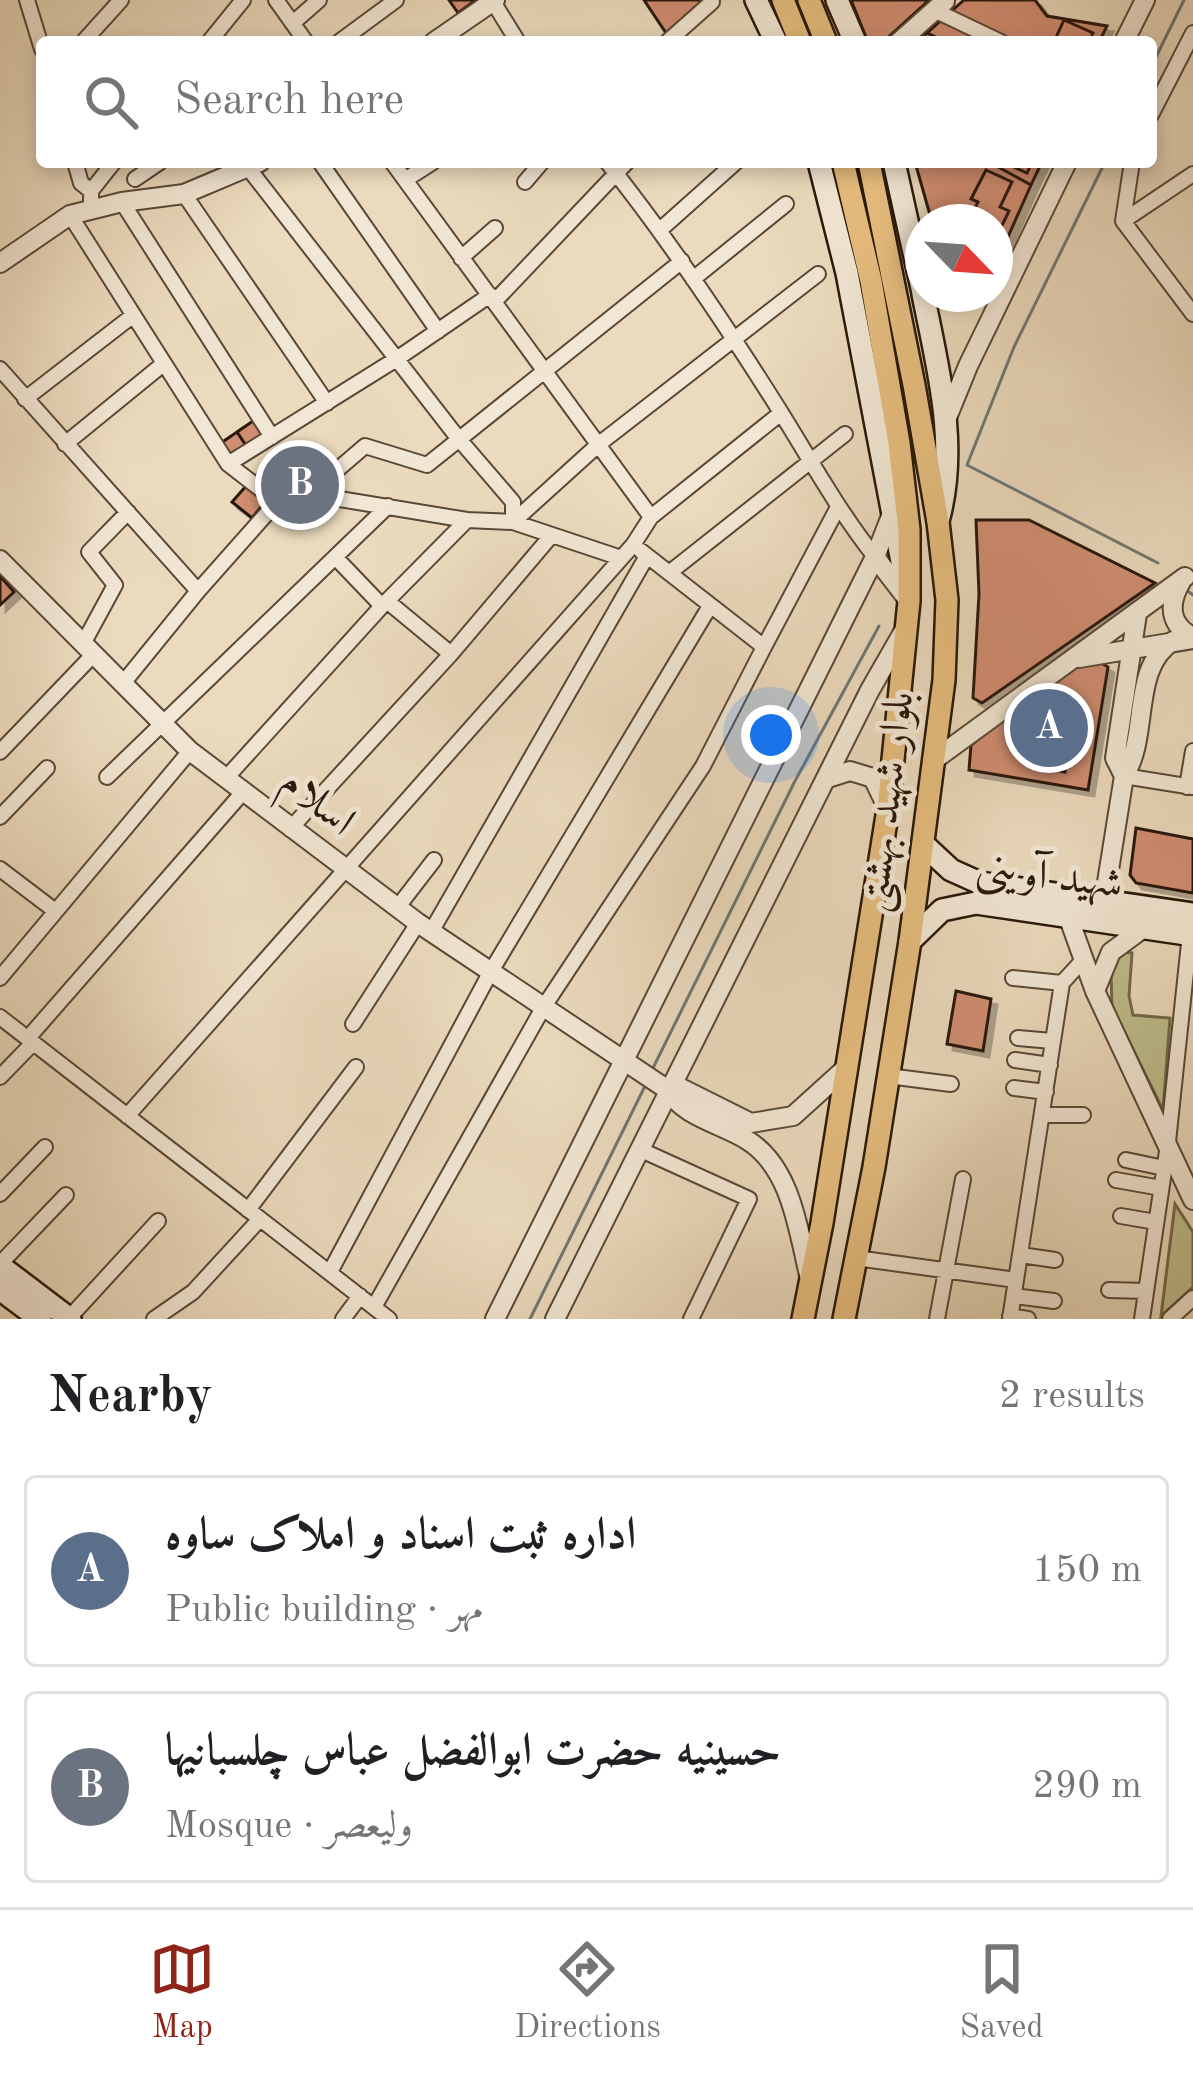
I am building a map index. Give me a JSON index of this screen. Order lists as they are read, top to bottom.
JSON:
{
  "streets": {
    "main road": ["بلوار شهید بهشتی", "شهید آوینی"],
    "street": ["اسلام"]
  },
  "crossings": [
    ["بلوار شهید بهشتی", "شهید آوینی"]
  ],
  "north": "bottom right",
  "page": {
    "search": "Search here",
    "pins": ["B", "A"],
    "heading": ["Nearby", "2 results"],
    "list": [
      {
        "mark": "A",
        "name": "اداره ثبت اسناد و املاک ساوه",
        "note": "Public building · مهر",
        "value": "150 m"
      },
      {
        "mark": "B",
        "name": "حسینیه حضرت ابوالفضل عباس چلسبانیها",
        "note": "Mosque · ولیعصر",
        "value": "290 m"
      }
    ],
    "nav": ["Map", "Directions", "Saved"]
  }
}
